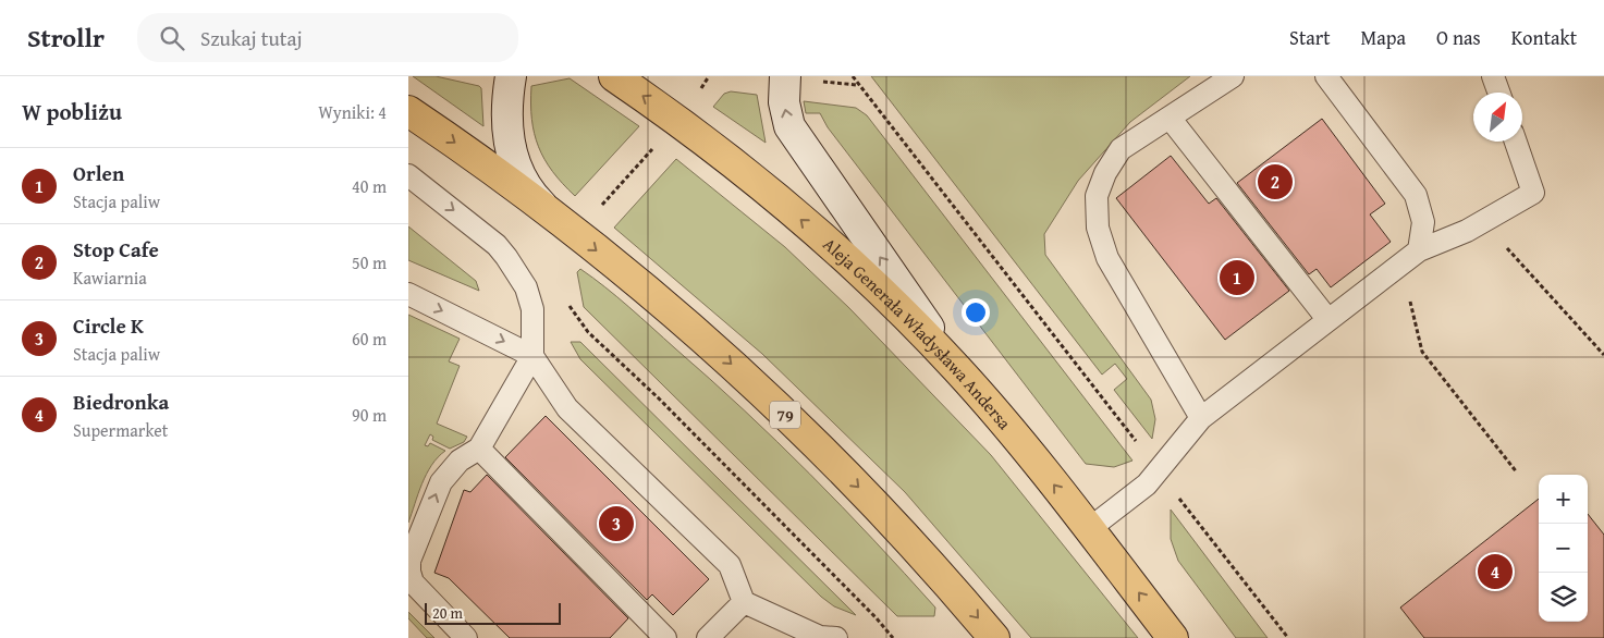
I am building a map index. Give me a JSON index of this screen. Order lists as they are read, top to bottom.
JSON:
{
  "streets": {
    "main road": ["Aleja Generała Władysława Andersa", "79"]
  },
  "scale_bar": "20 m",
  "north": "top right",
  "page": {
    "header": "Strollr",
    "search": "Szukaj tutaj",
    "nav": [
      "Start",
      "Mapa",
      "O nas",
      "Kontakt"
    ],
    "heading": ["W pobliżu", "Wyniki: 4"],
    "list": [
      {
        "mark": "1",
        "name": "Orlen",
        "note": "Stacja paliw",
        "value": "40 m"
      },
      {
        "mark": "2",
        "name": "Stop Cafe",
        "note": "Kawiarnia",
        "value": "50 m"
      },
      {
        "mark": "3",
        "name": "Circle K",
        "note": "Stacja paliw",
        "value": "60 m"
      },
      {
        "mark": "4",
        "name": "Biedronka",
        "note": "Supermarket",
        "value": "90 m"
      }
    ],
    "pins": [
      "2",
      "1",
      "3",
      "4"
    ],
    "map_buttons": ["+", "−"],
    "scale": "20 m"
  }
}
